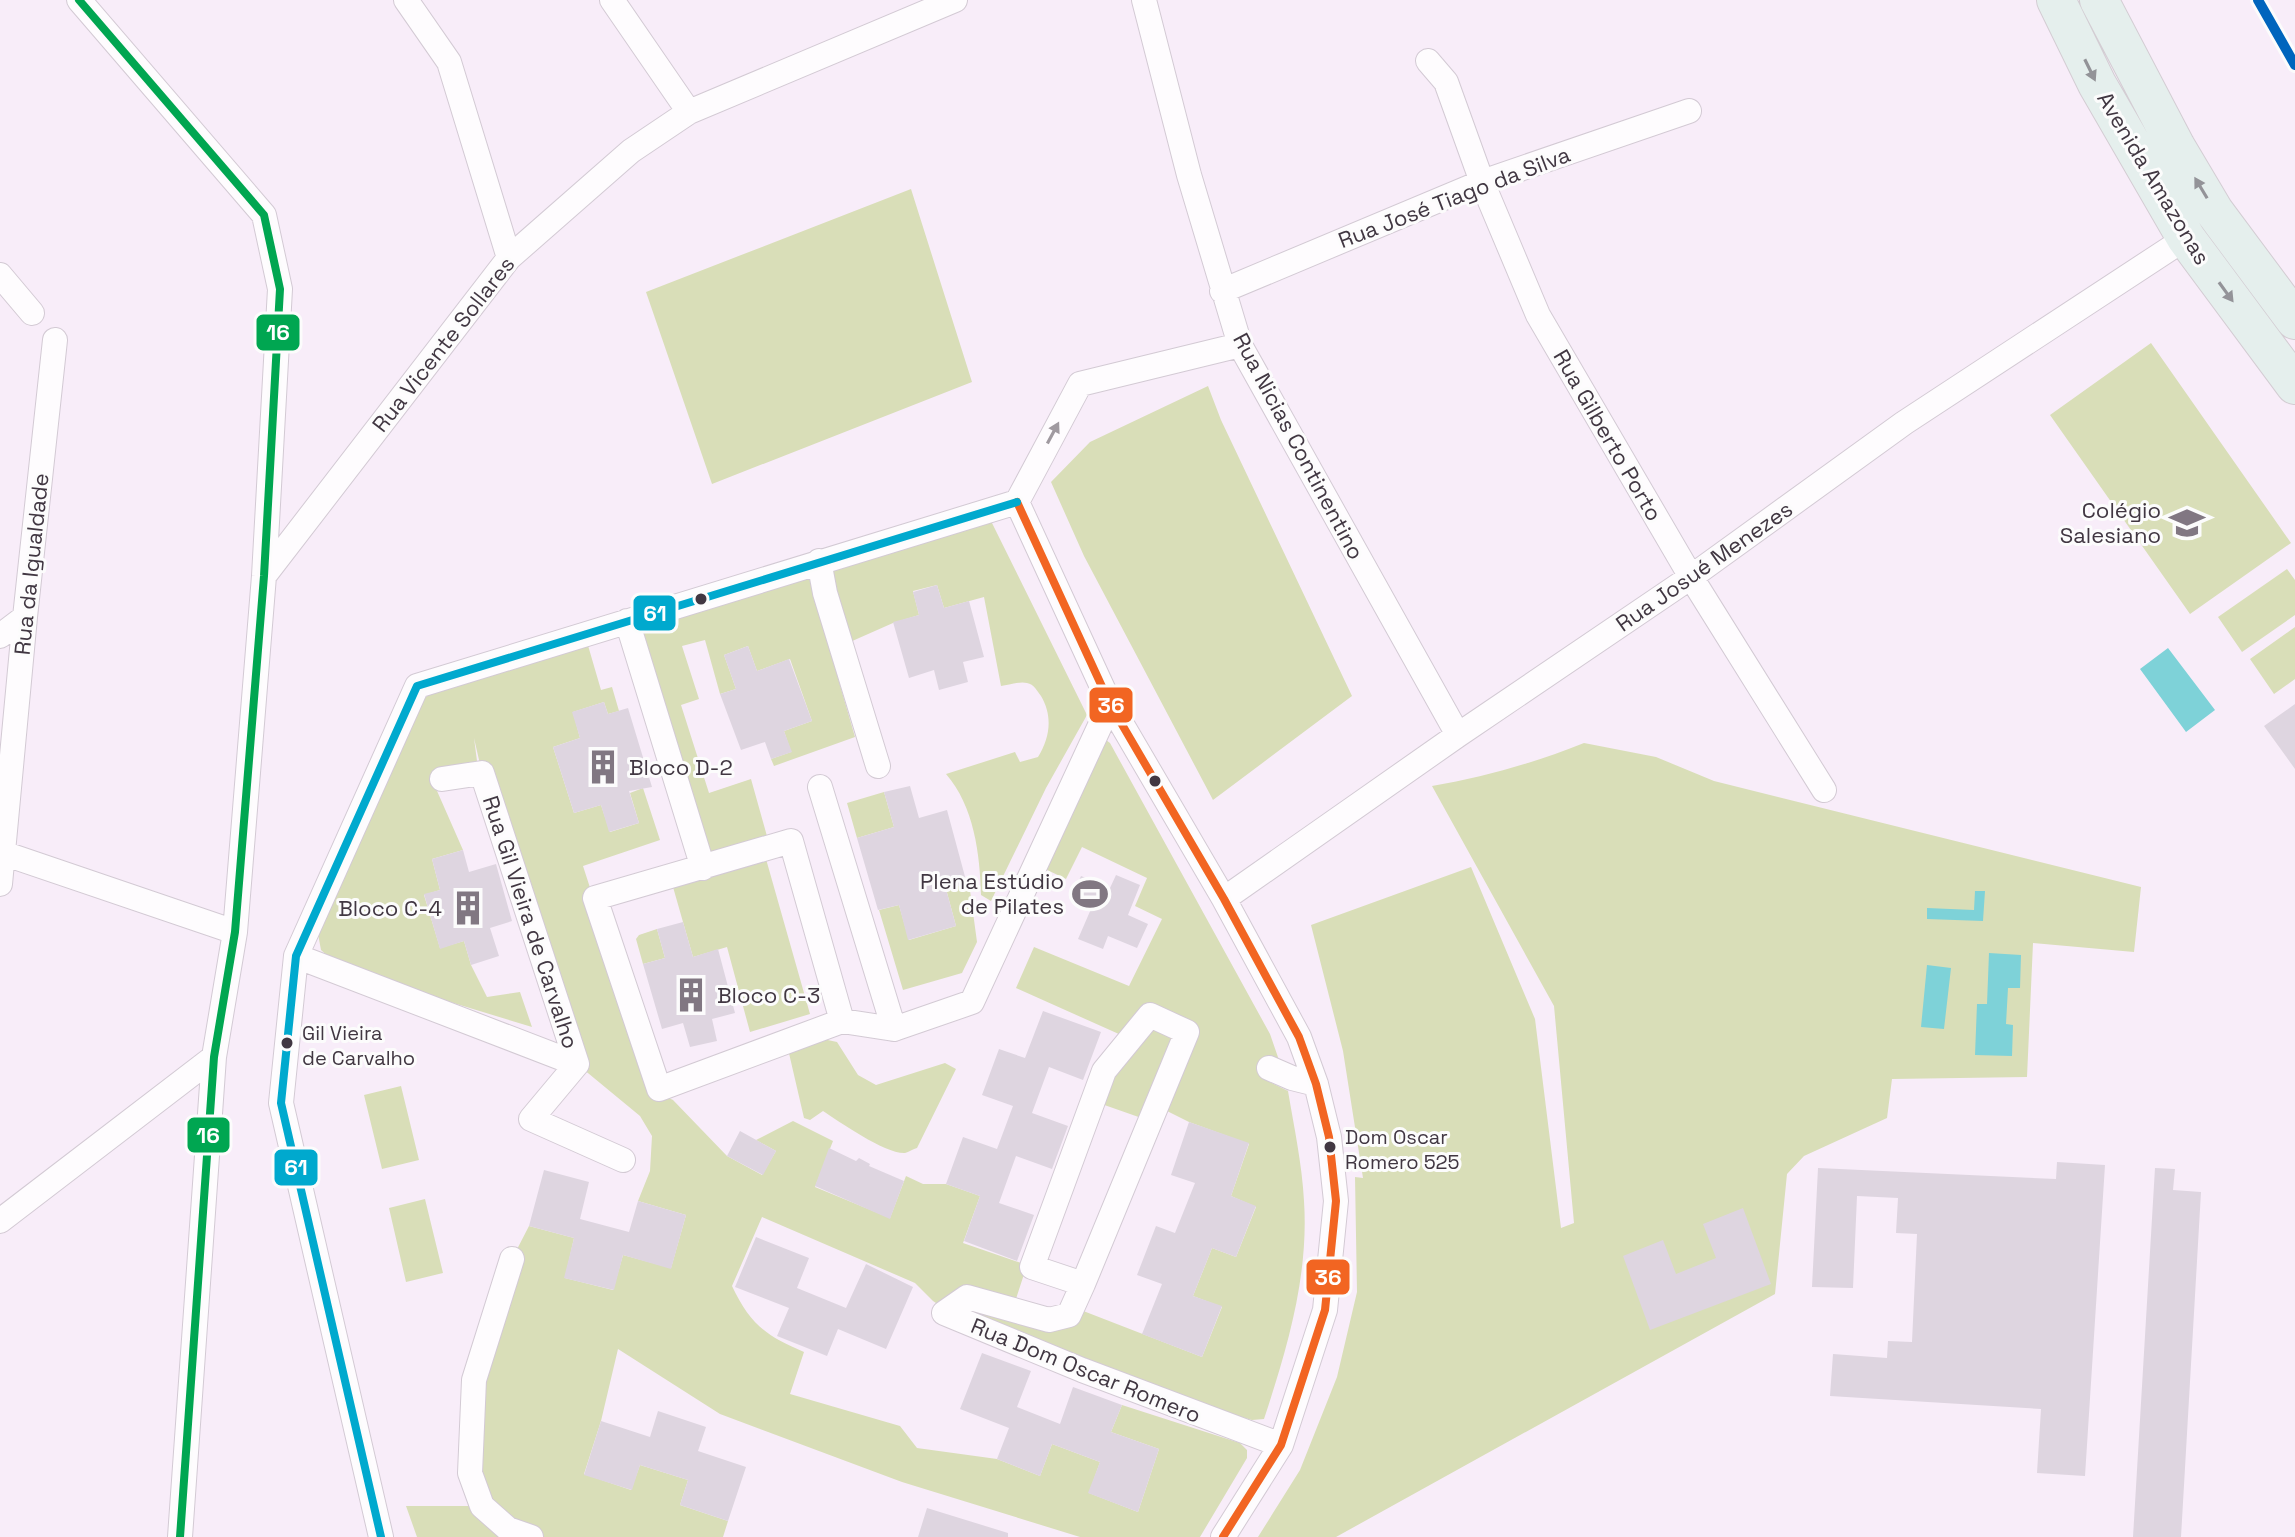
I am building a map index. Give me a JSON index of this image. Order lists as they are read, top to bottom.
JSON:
{
  "streets": {
    "main road": ["Avenida Amazonas"],
    "street": [
      "Rua José Tiago da Silva",
      "Rua Vicente Sollares",
      "Rua Gilberto Porto",
      "Rua Nicias Continentino",
      "Rua da Igualdade",
      "Rua Josué Menezes",
      "Rua Gil Vieira de Carvalho",
      "Rua Dom Oscar Romero"
    ]
  },
  "crossings": [
    ["Avenida Amazonas", "Rua Josué Menezes"],
    ["Rua José Tiago da Silva", "Rua Gilberto Porto"],
    ["Rua José Tiago da Silva", "Rua Nicias Continentino"],
    ["Rua Gilberto Porto", "Rua Josué Menezes"],
    ["Rua Nicias Continentino", "Rua Josué Menezes"]
  ],
  "places": {
    "school or university": ["Colégio Salesiano"],
    "building": ["Bloco D-2", "Bloco C-4", "Bloco C-3"],
    "sports": ["Plena Estúdio de Pilates"],
    "other": ["Gil Vieira de Carvalho", "Dom Oscar Romero 525"]
  },
  "lines": ["transit line 16", "transit line 36", "transit line 61"]
}
